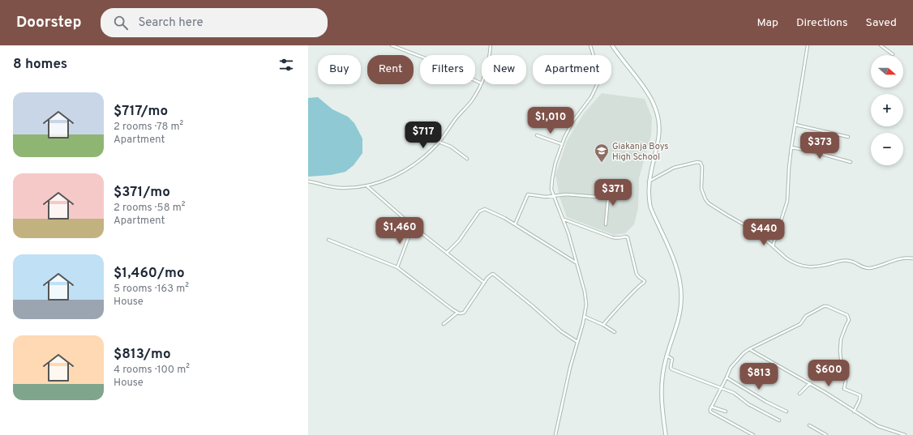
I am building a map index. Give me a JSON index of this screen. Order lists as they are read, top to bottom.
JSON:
{
  "places": {
    "school or university": ["Giakanja Boys High School"]
  },
  "north": "right",
  "page": {
    "header": "Doorstep",
    "search": "Search here",
    "nav": ["Map", "Directions", "Saved"],
    "heading": "8 homes",
    "map_buttons": ["+", "−"],
    "chip": [
      "Buy",
      "Rent",
      "Filters",
      "New",
      "Apartment"
    ],
    "list": [
      {
        "name": "$717/mo",
        "note": "2 rooms · 78 m² · Apartment"
      },
      {
        "name": "$371/mo",
        "note": "2 rooms · 58 m² · Apartment"
      },
      {
        "name": "$1,460/mo",
        "note": "5 rooms · 163 m² · House"
      },
      {
        "name": "$813/mo",
        "note": "4 rooms · 100 m² · House"
      }
    ],
    "price": [
      "$1,010",
      "$717",
      "$373",
      "$371",
      "$1,460",
      "$440",
      "$600",
      "$813"
    ]
  }
}
